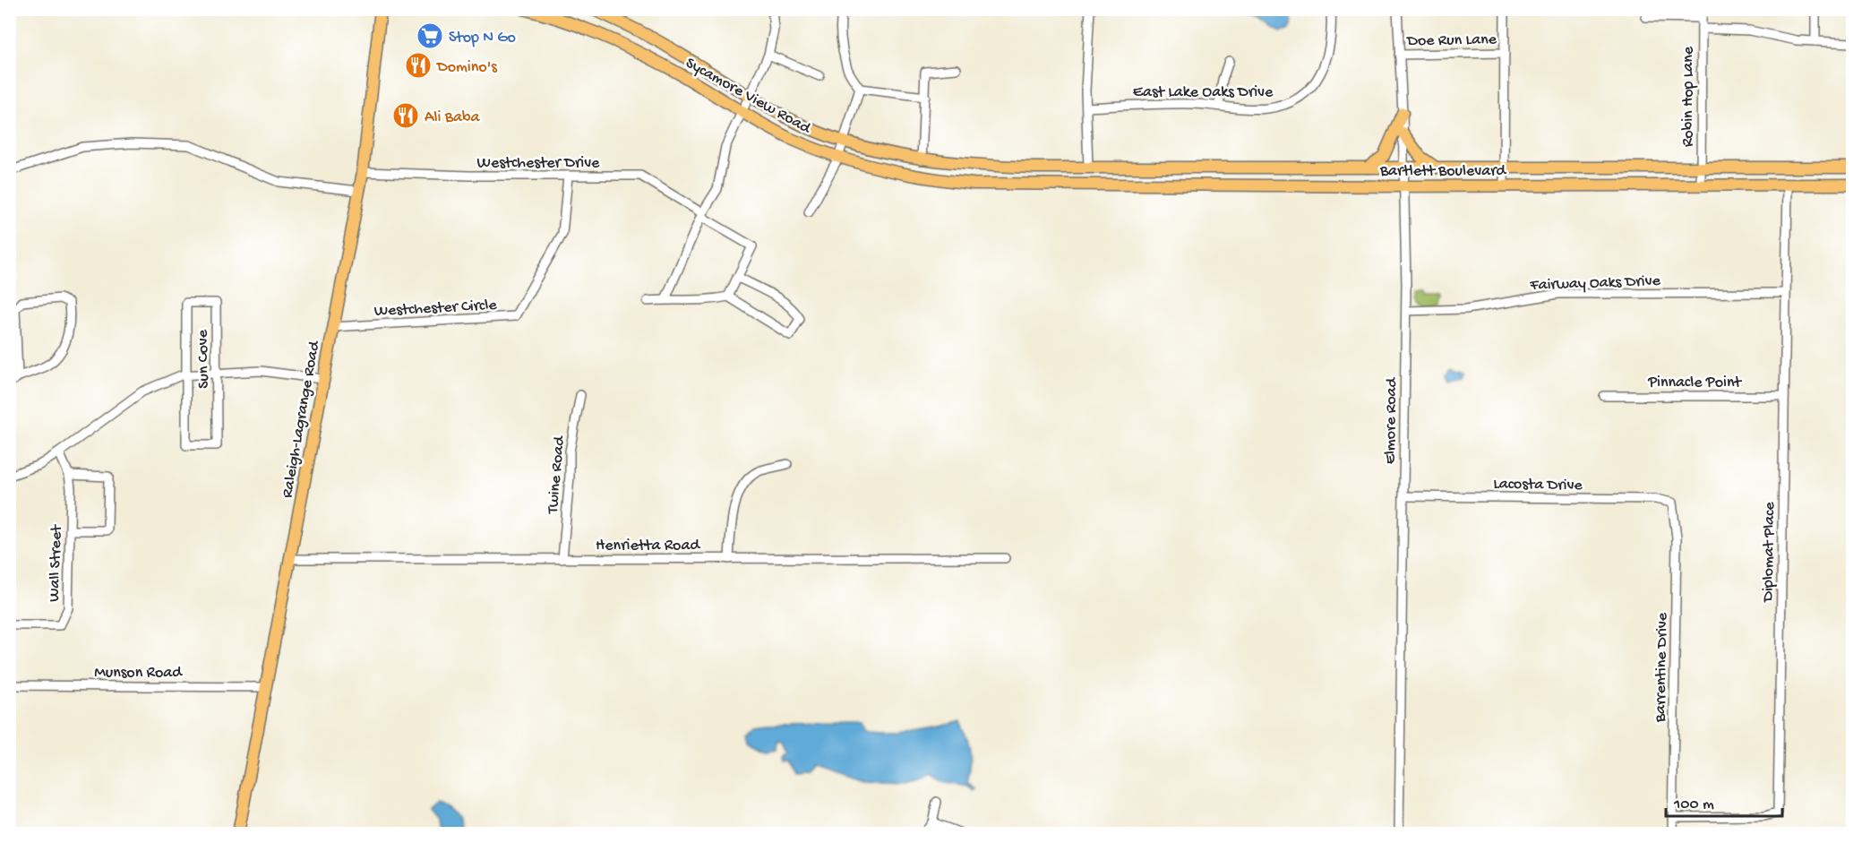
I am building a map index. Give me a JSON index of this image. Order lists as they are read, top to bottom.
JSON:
{
  "streets": {
    "main road": ["Sycamore View Road", "Bartlett Boulevard", "Raleigh-Lagrange Road"],
    "street": [
      "Doe Run Lane",
      "East Lake Oaks Drive",
      "Robin Hop Lane",
      "Westchester Drive",
      "Fairway Oaks Drive",
      "Westchester Circle",
      "Sun Cove",
      "Pinnacle Point",
      "Elmore Road",
      "Twine Road",
      "Lacosta Drive",
      "Henrietta Road",
      "Diplomat Place",
      "Wall Street",
      "Barrentine Drive",
      "Munson Road"
    ]
  },
  "crossings": [
    ["Doe Run Lane", "Elmore Road"],
    ["Sycamore View Road", "Bartlett Boulevard"],
    ["Robin Hop Lane", "Bartlett Boulevard"],
    ["Westchester Drive", "Westchester Circle"],
    ["Westchester Drive", "Raleigh-Lagrange Road"],
    ["Bartlett Boulevard", "Elmore Road"],
    ["Bartlett Boulevard", "Diplomat Place"],
    ["Fairway Oaks Drive", "Elmore Road"],
    ["Fairway Oaks Drive", "Diplomat Place"],
    ["Westchester Circle", "Raleigh-Lagrange Road"],
    ["Pinnacle Point", "Diplomat Place"],
    ["Raleigh-Lagrange Road", "Henrietta Road"],
    ["Raleigh-Lagrange Road", "Munson Road"],
    ["Elmore Road", "Lacosta Drive"],
    ["Twine Road", "Henrietta Road"],
    ["Lacosta Drive", "Barrentine Drive"],
    ["Diplomat Place", "Barrentine Drive"]
  ],
  "places": {
    "supermarket": ["Stop N Go"],
    "restaurant": ["Domino's", "Ali Baba"]
  },
  "scale_bar": "100 m"
}
